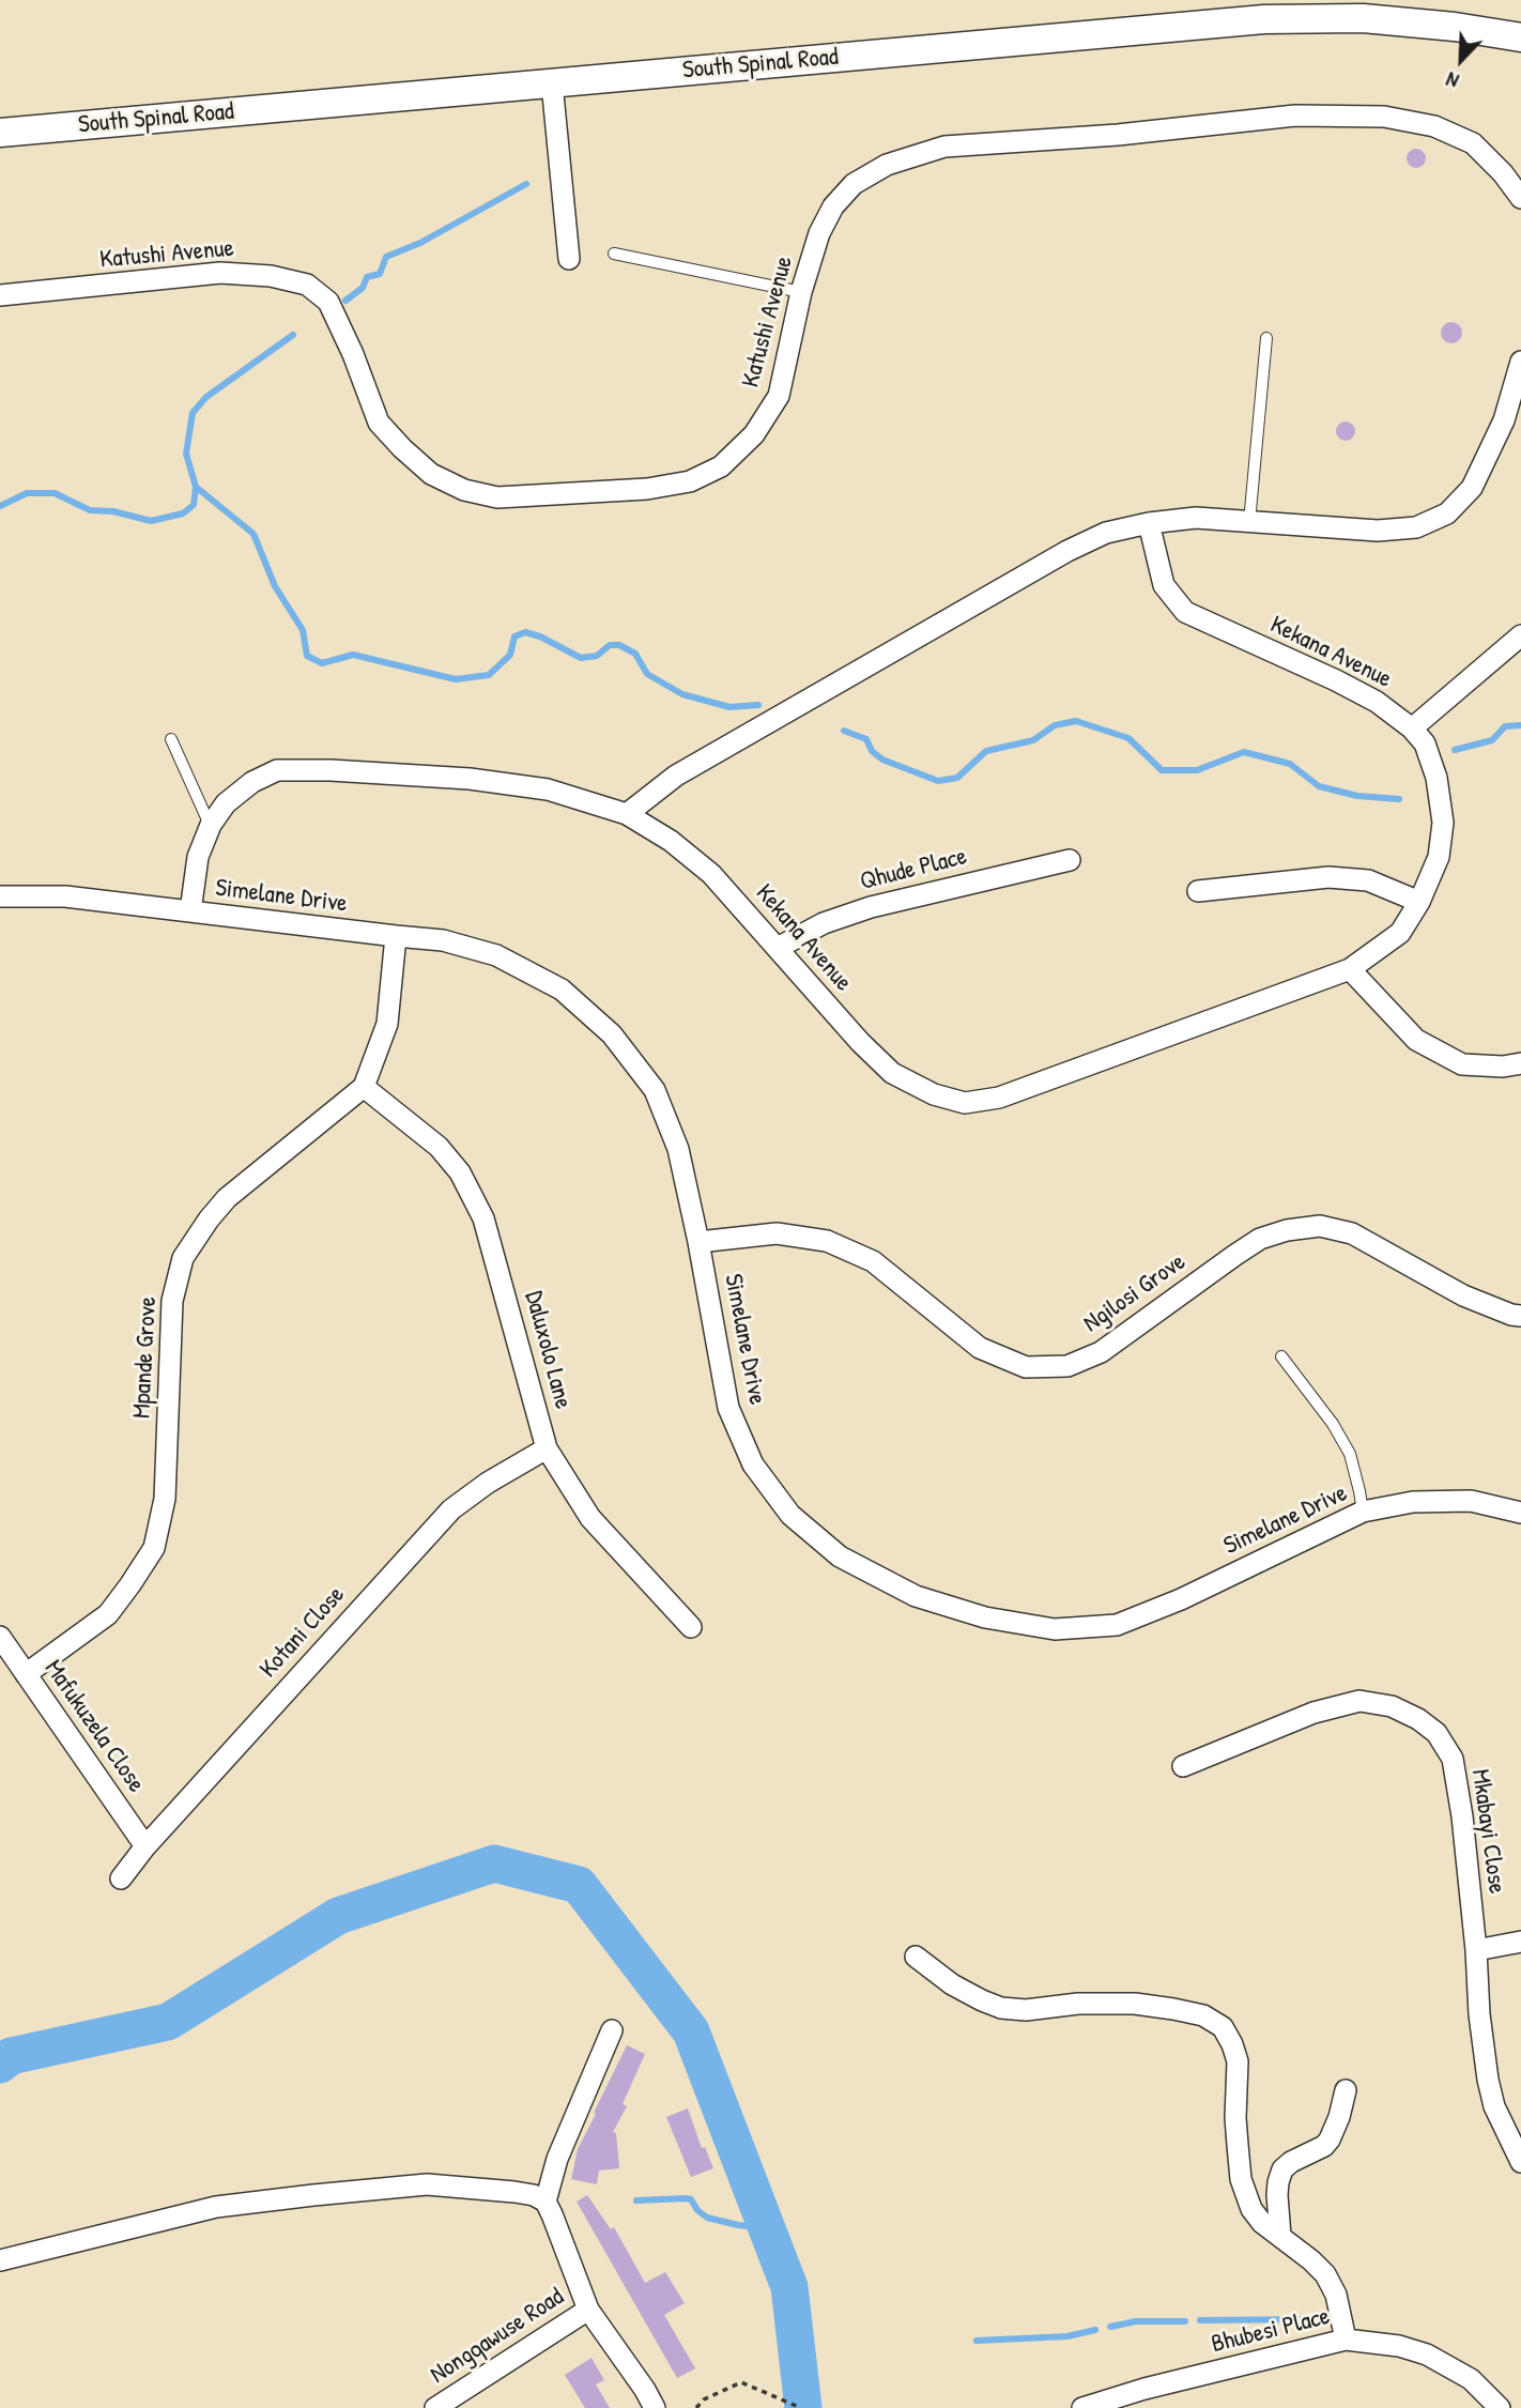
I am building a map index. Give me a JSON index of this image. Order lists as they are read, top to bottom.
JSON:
{
  "streets": {
    "street": [
      "South Spinal Road",
      "Katushi Avenue",
      "Kekana Avenue",
      "Qhude Place",
      "Simelane Drive",
      "Ngilosi Grove",
      "Daluxolo Lane",
      "Mpande Grove",
      "Kotani Close",
      "Mafukuzela Close",
      "Mkabayi Close",
      "Bhubesi Place",
      "Nongqawuse Road"
    ]
  },
  "crossings": [
    ["Kekana Avenue", "Qhude Place"],
    ["Kekana Avenue", "Simelane Drive"],
    ["Simelane Drive", "Ngilosi Grove"],
    ["Daluxolo Lane", "Mpande Grove"],
    ["Daluxolo Lane", "Kotani Close"],
    ["Mpande Grove", "Mafukuzela Close"],
    ["Kotani Close", "Mafukuzela Close"]
  ],
  "north": "bottom left"
}
